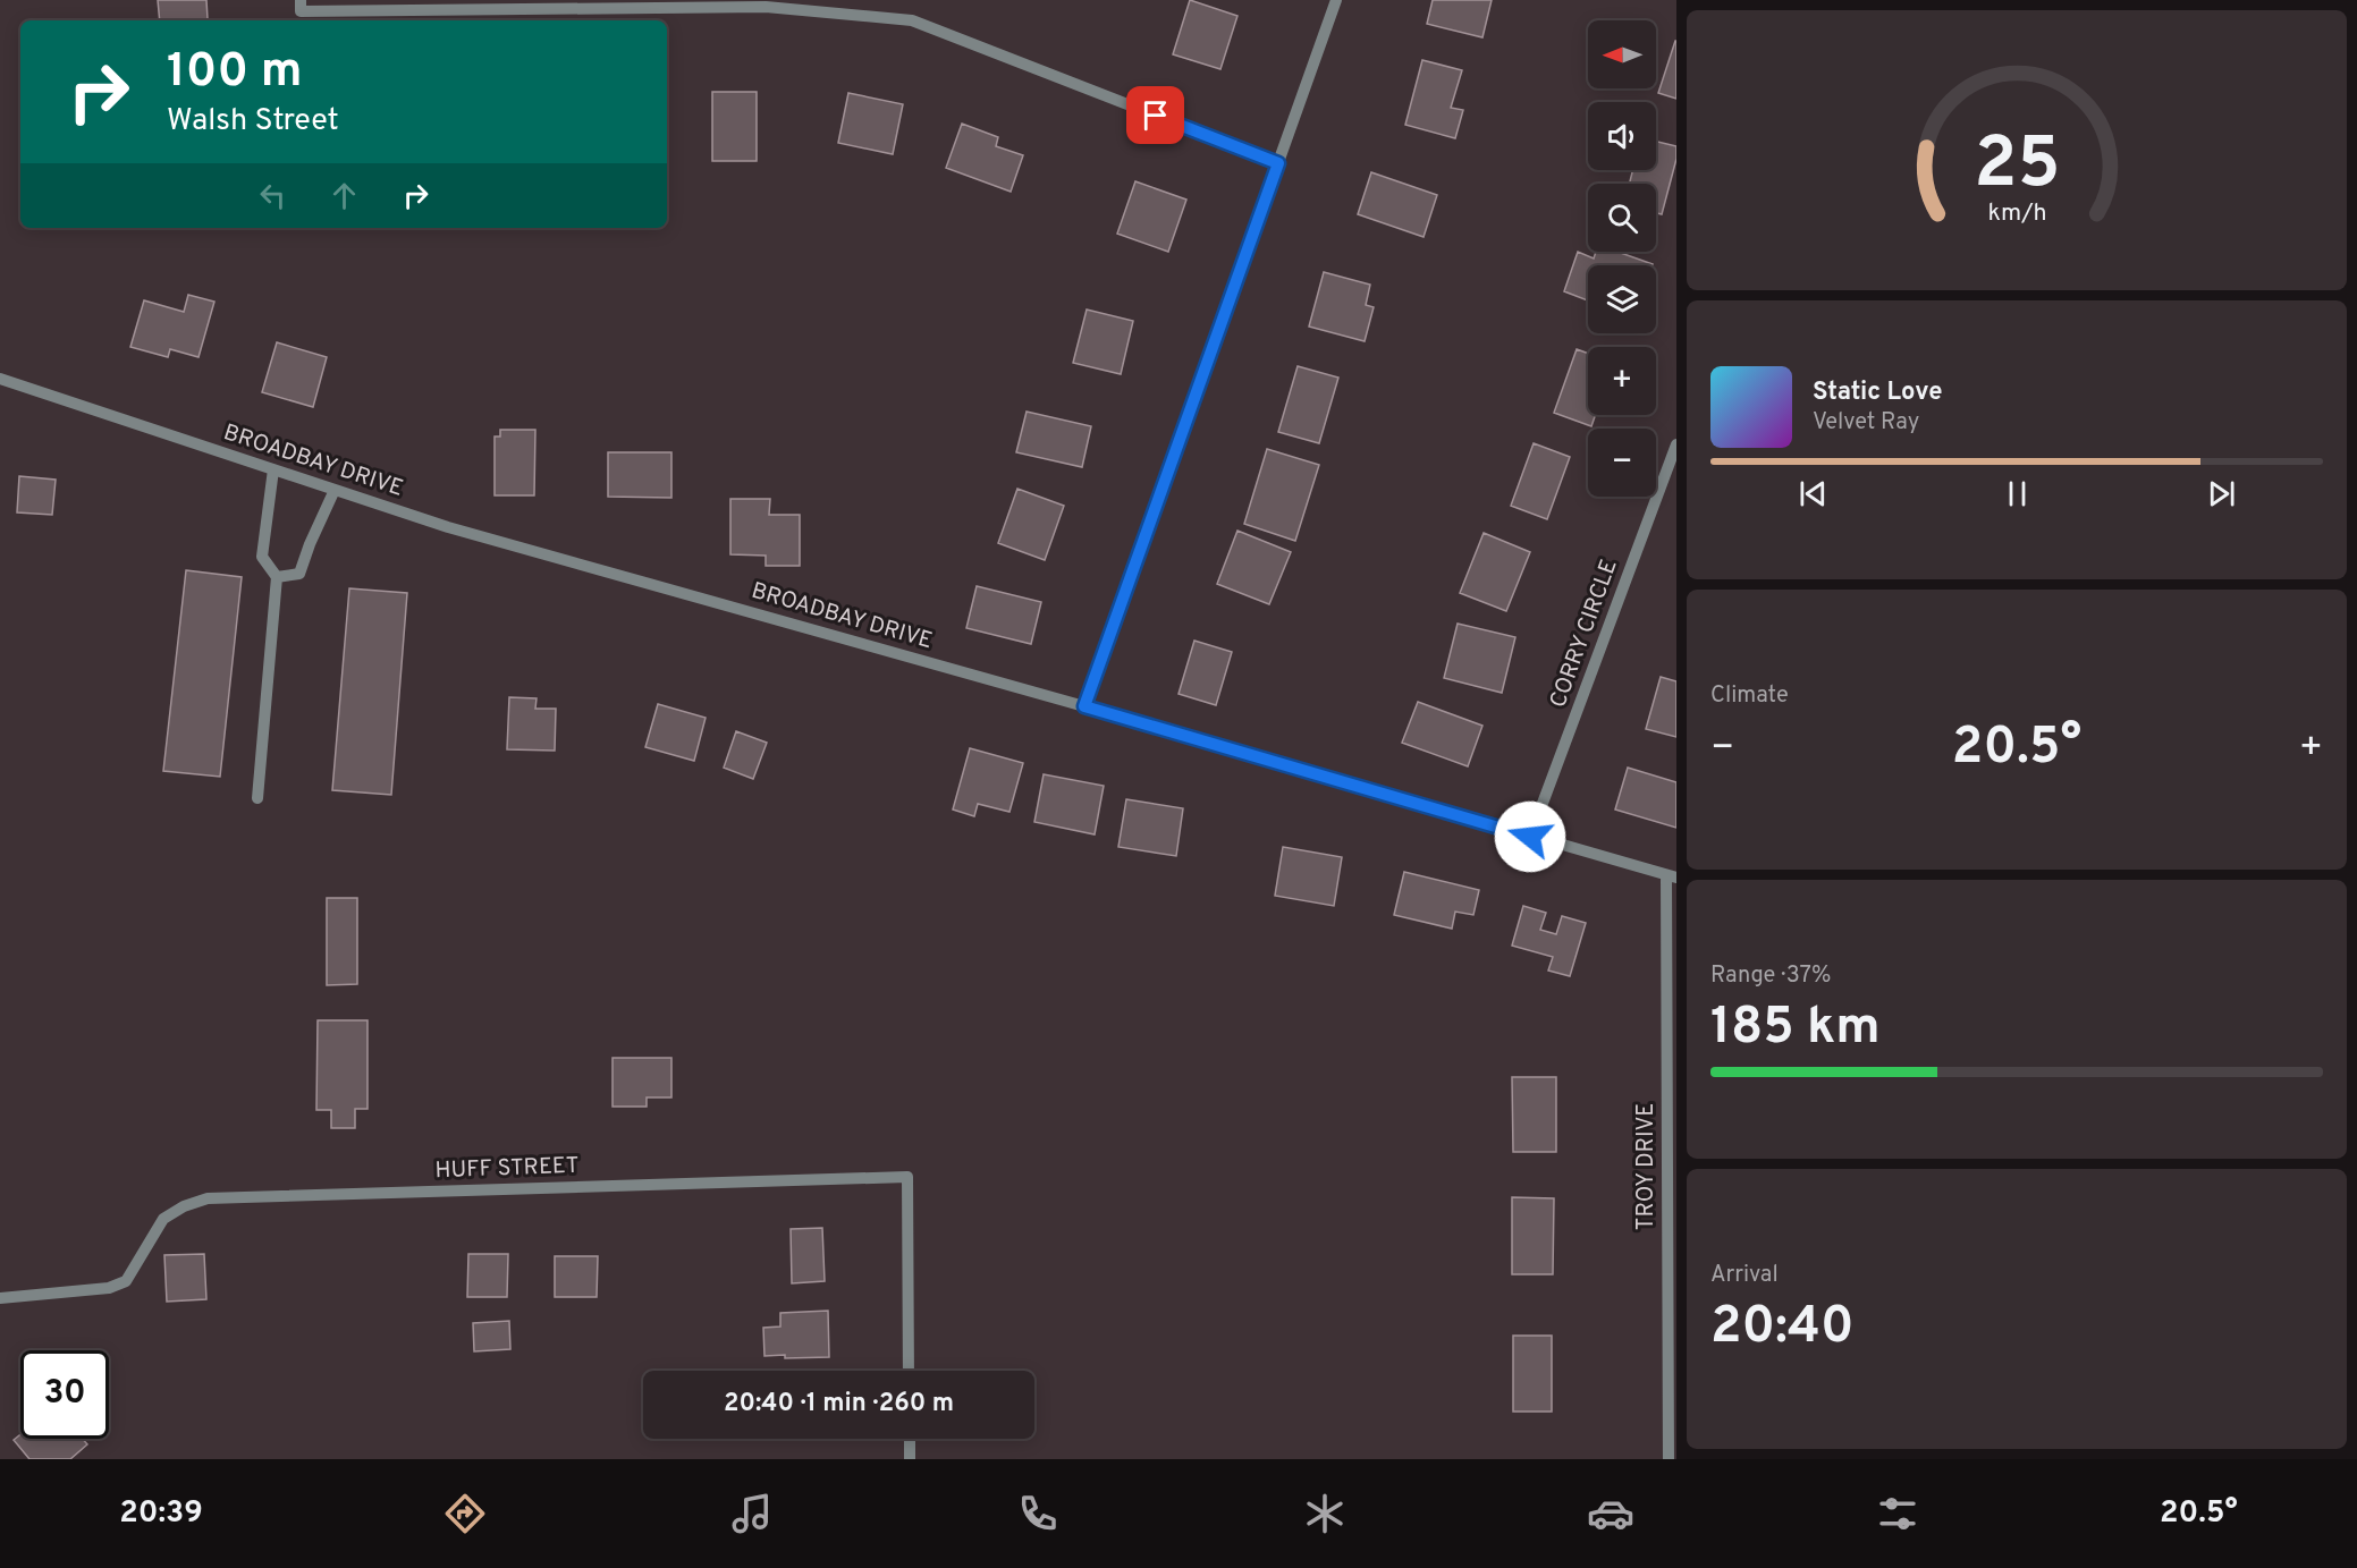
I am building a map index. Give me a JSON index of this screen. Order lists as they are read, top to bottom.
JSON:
{
  "streets": {
    "street": [
      "BROADBAY DRIVE",
      "CORRY CIRCLE",
      "TROY DRIVE",
      "HUFF STREET"
    ]
  },
  "crossings": [
    ["BROADBAY DRIVE", "CORRY CIRCLE"],
    ["BROADBAY DRIVE", "TROY DRIVE"]
  ],
  "north": "left",
  "page": {
    "map_buttons": ["+", "−"],
    "turn": ["100 m", "Walsh Street"],
    "song": ["Static Love", "Velvet Ray"],
    "tile": [
      "Climate",
      ["Range · 37%", "185 km"],
      ["Arrival", "20:40"]
    ],
    "heat": ["−", "20.5°", "+"],
    "limit": "30",
    "trip": "20:40 · 1 min · 260 m",
    "tabs": ["20:39", "20.5°"],
    "gauge": ["25", "km/h"]
  }
}
